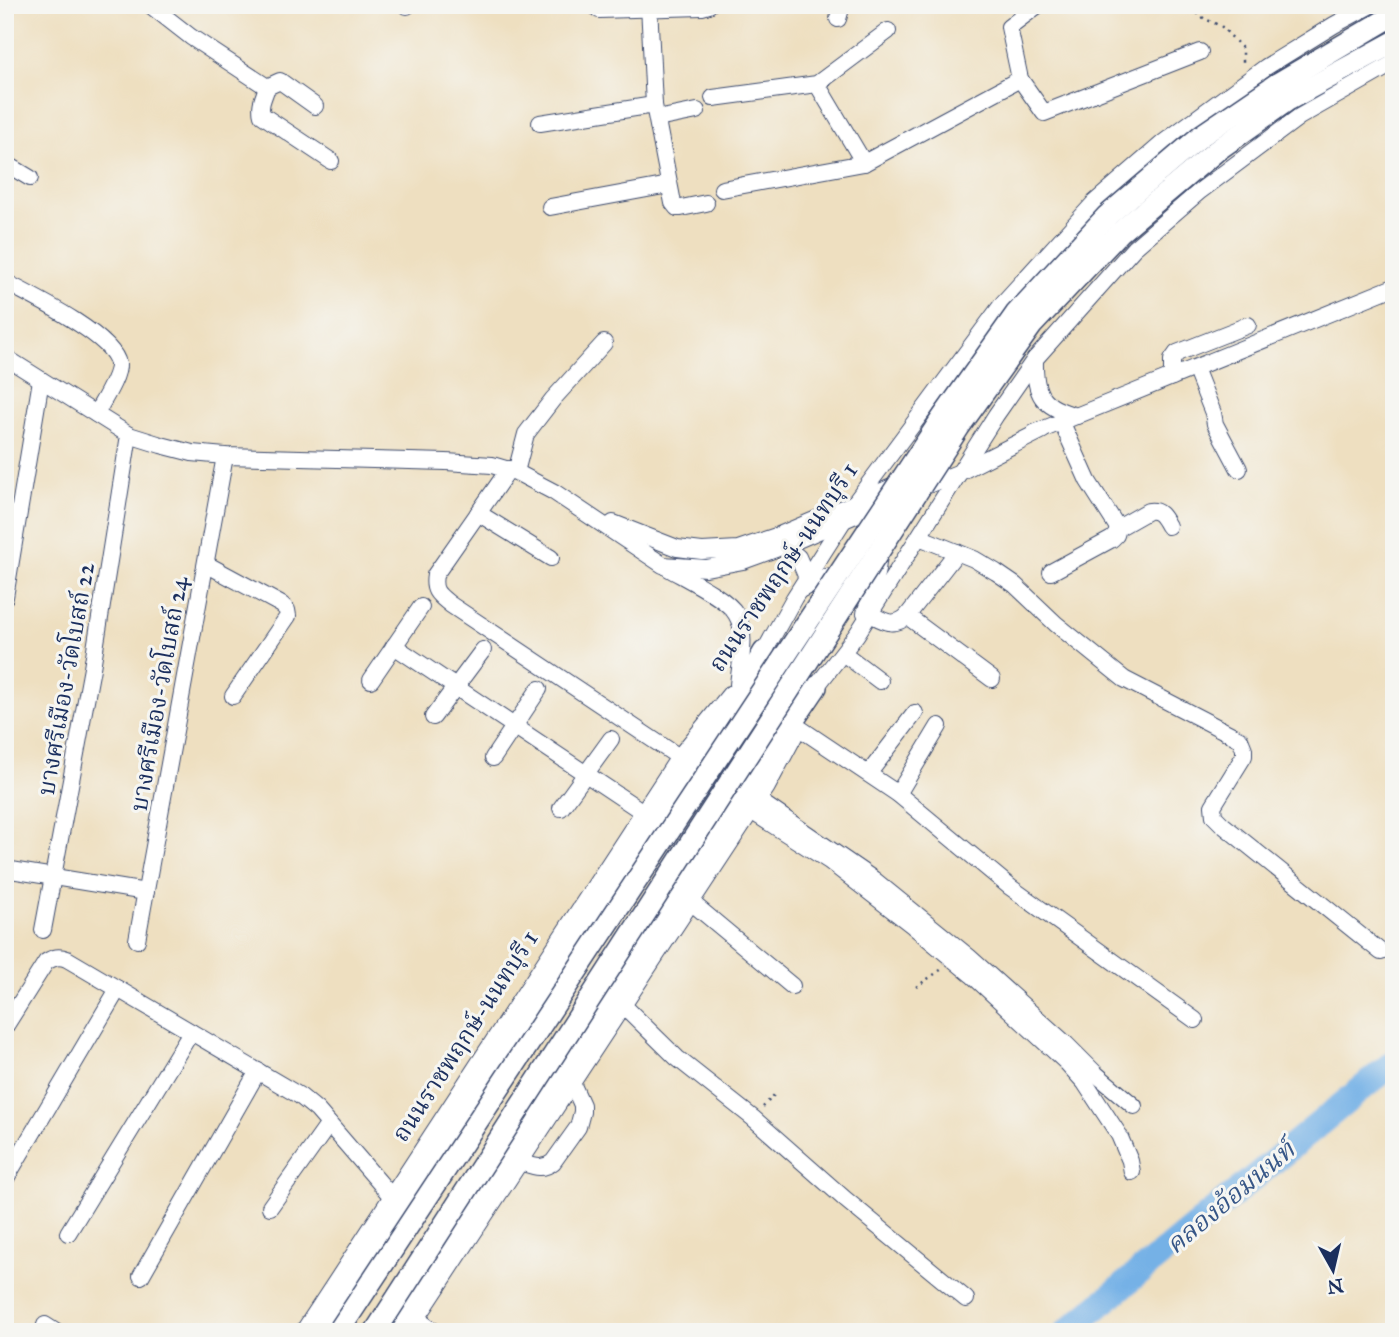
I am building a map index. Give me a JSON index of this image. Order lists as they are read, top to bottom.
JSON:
{
  "streets": {
    "main road": ["ถนนราชพฤกษ์-นนทบุรี 1"],
    "street": ["บางศรีเมือง-วัดโบสถ์ 22", "บางศรีเมือง-วัดโบสถ์ 24"]
  },
  "water": ["คลองอ้อมนนท์"],
  "north": "bottom"
}
